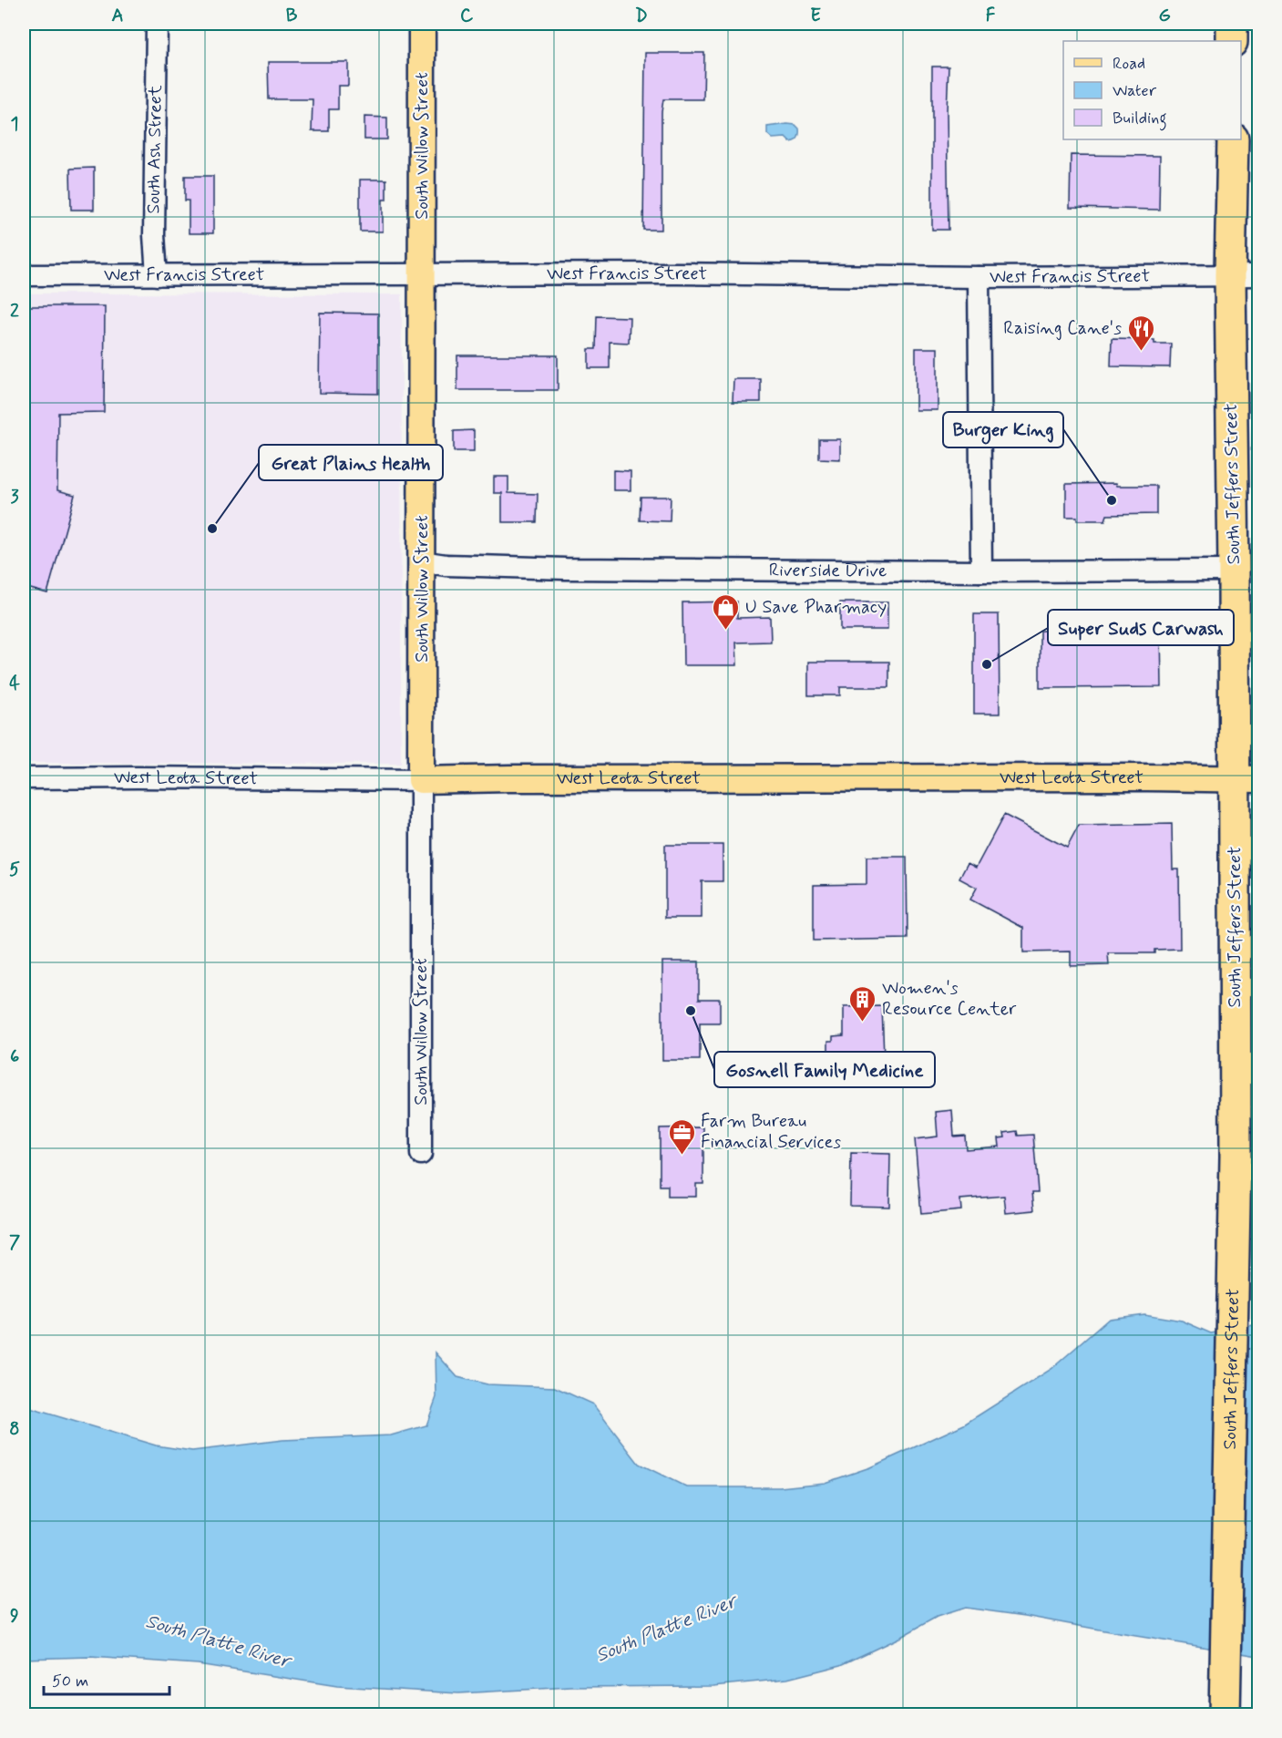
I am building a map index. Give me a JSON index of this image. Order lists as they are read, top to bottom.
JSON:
{
  "streets": {
    "highway": ["South Jeffers Street"],
    "main road": ["South Willow Street", "West Leota Street"],
    "street": ["South Ash Street", "West Francis Street", "Riverside Drive"]
  },
  "crossings": [
    ["South Willow Street", "West Francis Street"],
    ["South Willow Street", "Riverside Drive"],
    ["South Willow Street", "West Leota Street"],
    ["South Ash Street", "West Francis Street"],
    ["West Francis Street", "South Jeffers Street"],
    ["South Jeffers Street", "Riverside Drive"],
    ["South Jeffers Street", "West Leota Street"]
  ],
  "water": ["South Platte River"],
  "places": {
    "restaurant": ["Raising Cane's"],
    "other": [
      "Burger King",
      "Great Plains Health",
      "Super Suds Carwash",
      "Gosnell Family Medicine"
    ],
    "shop": ["U Save Pharmacy"],
    "building": ["Women's Resource Center"],
    "office": ["Farm Bureau Financial Services"]
  },
  "legend": ["Road", "Water", "Building"],
  "scale_bar": "50 m",
  "grid": {
    "columns": [
      "A",
      "B",
      "C",
      "D",
      "E",
      "F",
      "G"
    ],
    "rows": [
      "1",
      "2",
      "3",
      "4",
      "5",
      "6",
      "7",
      "8",
      "9"
    ]
  }
}
